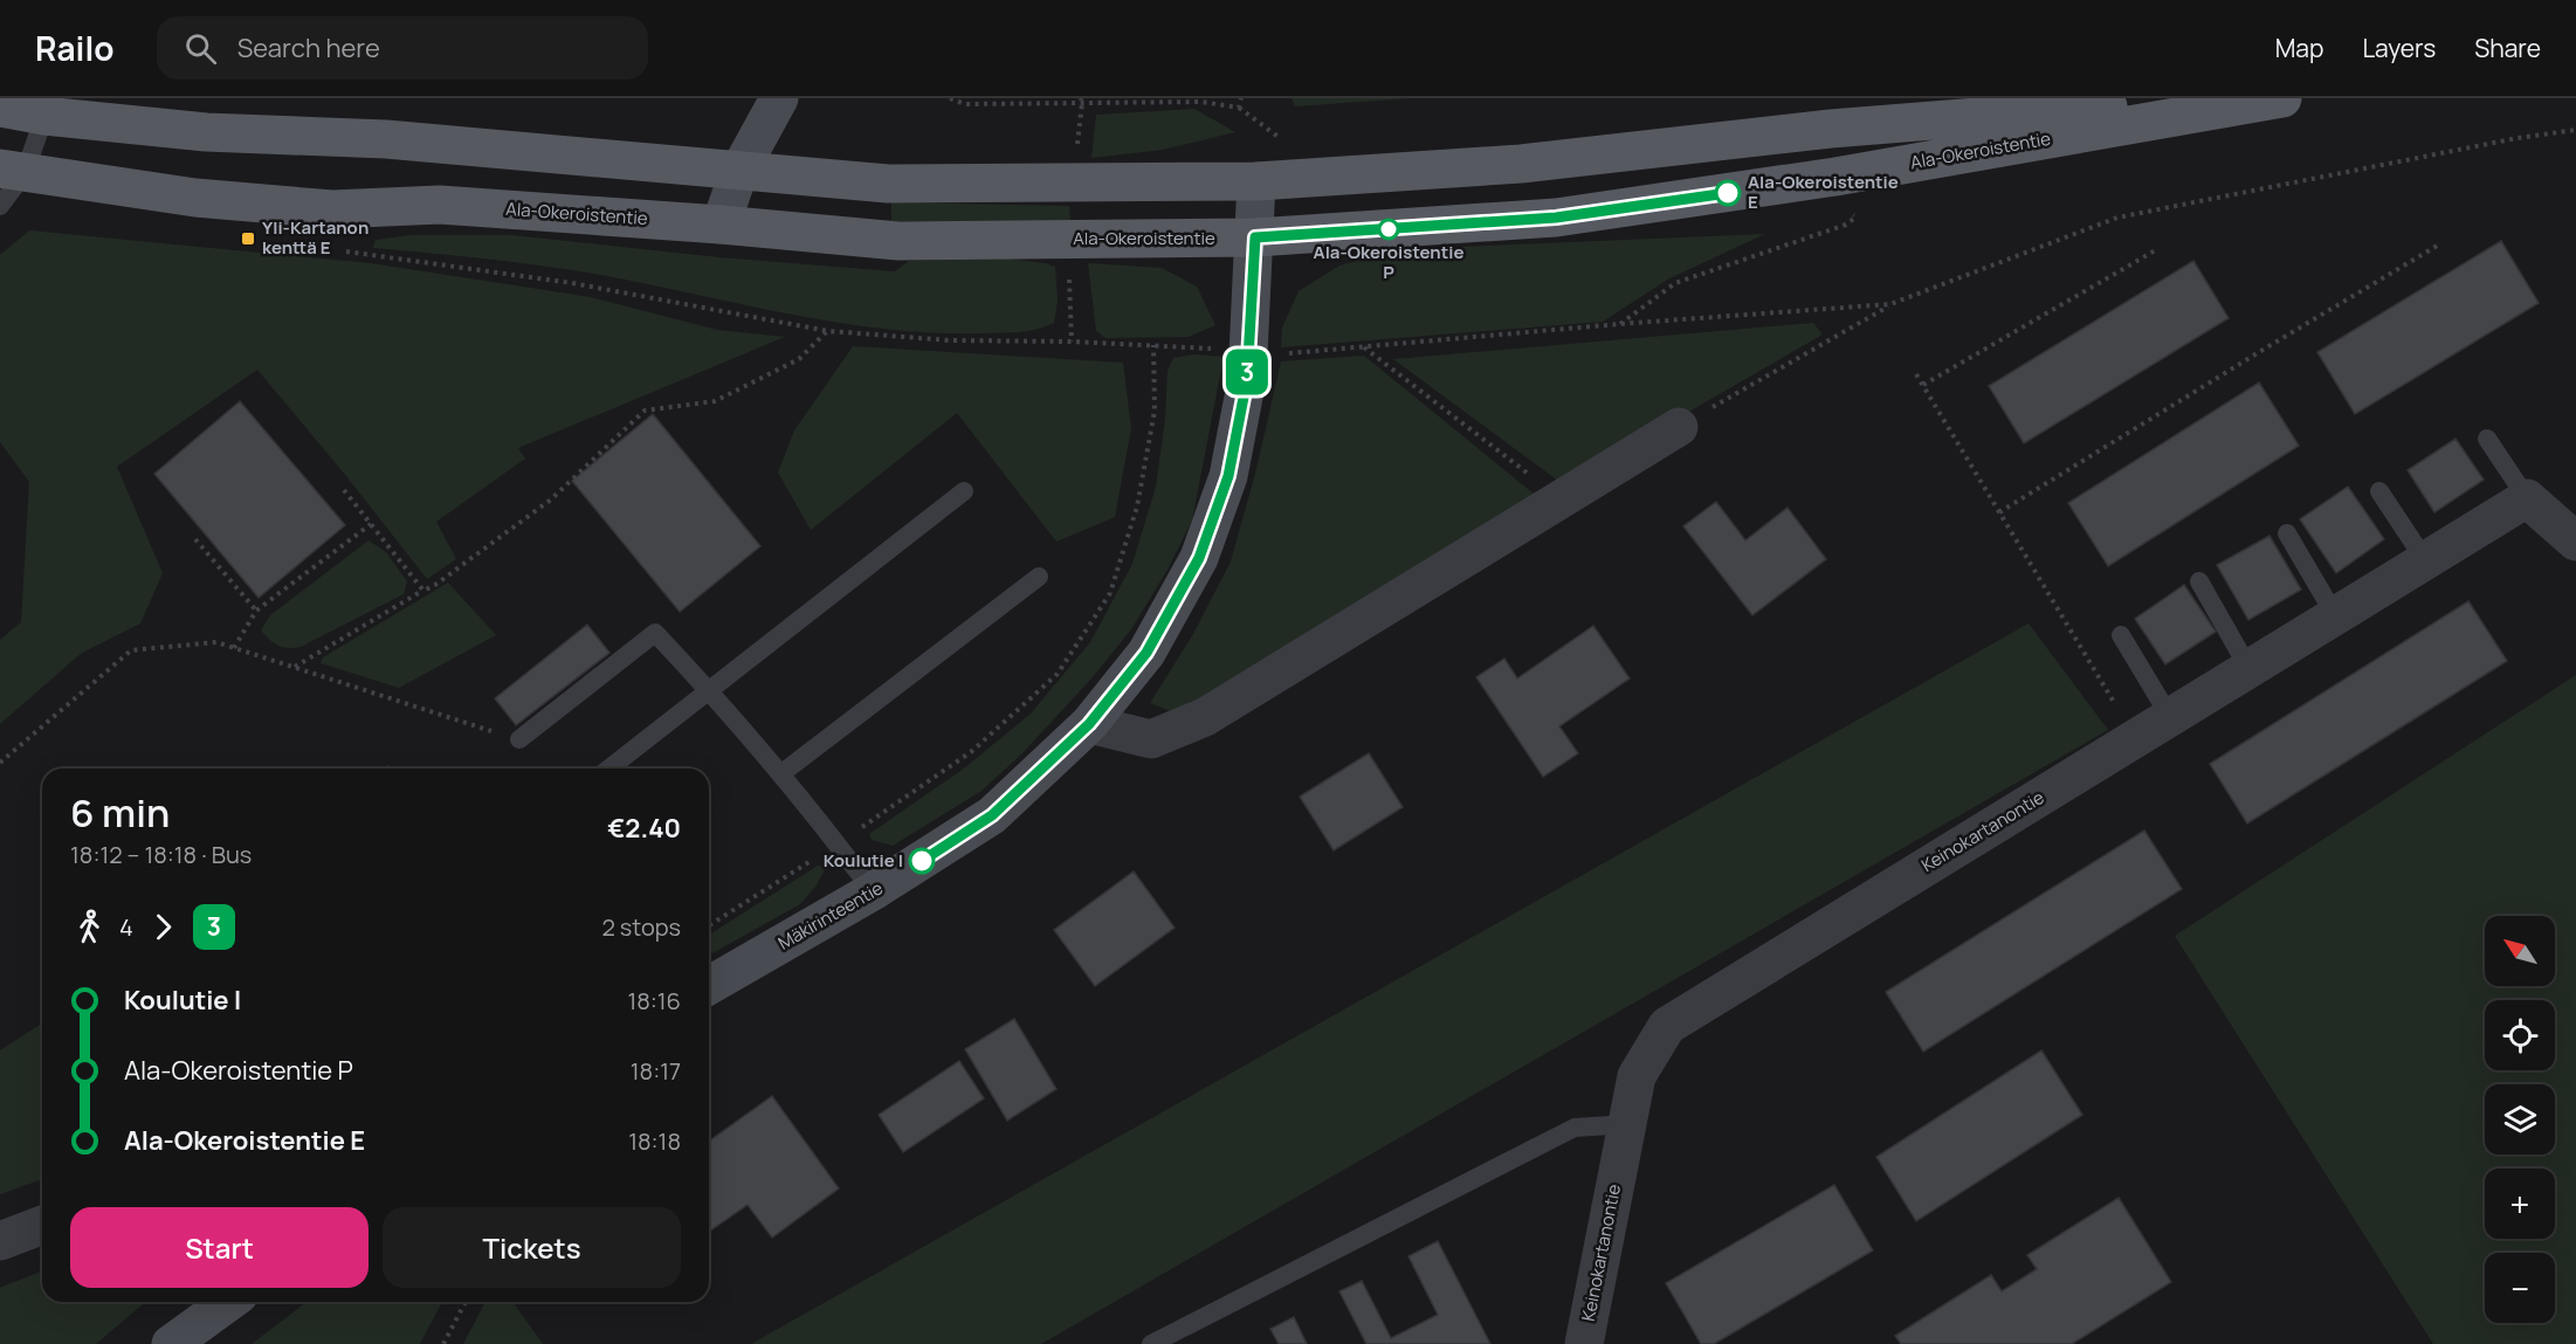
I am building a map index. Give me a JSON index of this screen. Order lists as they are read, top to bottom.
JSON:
{
  "streets": {
    "main road": ["Ala-Okeroistentie"],
    "street": ["Keinokartanontie", "Mäkirinteentie"]
  },
  "crossings": [
    ["Ala-Okeroistentie", "Mäkirinteentie"]
  ],
  "places": {
    "other": ["Ala-Okeroistentie E", "Ala-Okeroistentie P", "Koulutie I"],
    "transit": ["Yli-Kartanon kenttä E"]
  },
  "lines": ["bus line 3"],
  "north": "top left",
  "page": {
    "header": "Railo",
    "search": "Search here",
    "nav": ["Map", "Layers", "Share"],
    "on_map": "3",
    "heading": ["6 min", "18:12 – 18:18 · Bus", "€2.40"],
    "legs": ["4", "3", "2 stops"],
    "map_buttons": ["+", "−"],
    "list": [
      {
        "name": "Koulutie I",
        "value": "18:16"
      },
      {
        "name": "Ala-Okeroistentie P",
        "value": "18:17"
      },
      {
        "name": "Ala-Okeroistentie E",
        "value": "18:18"
      }
    ],
    "buttons": ["Start", "Tickets"]
  }
}
